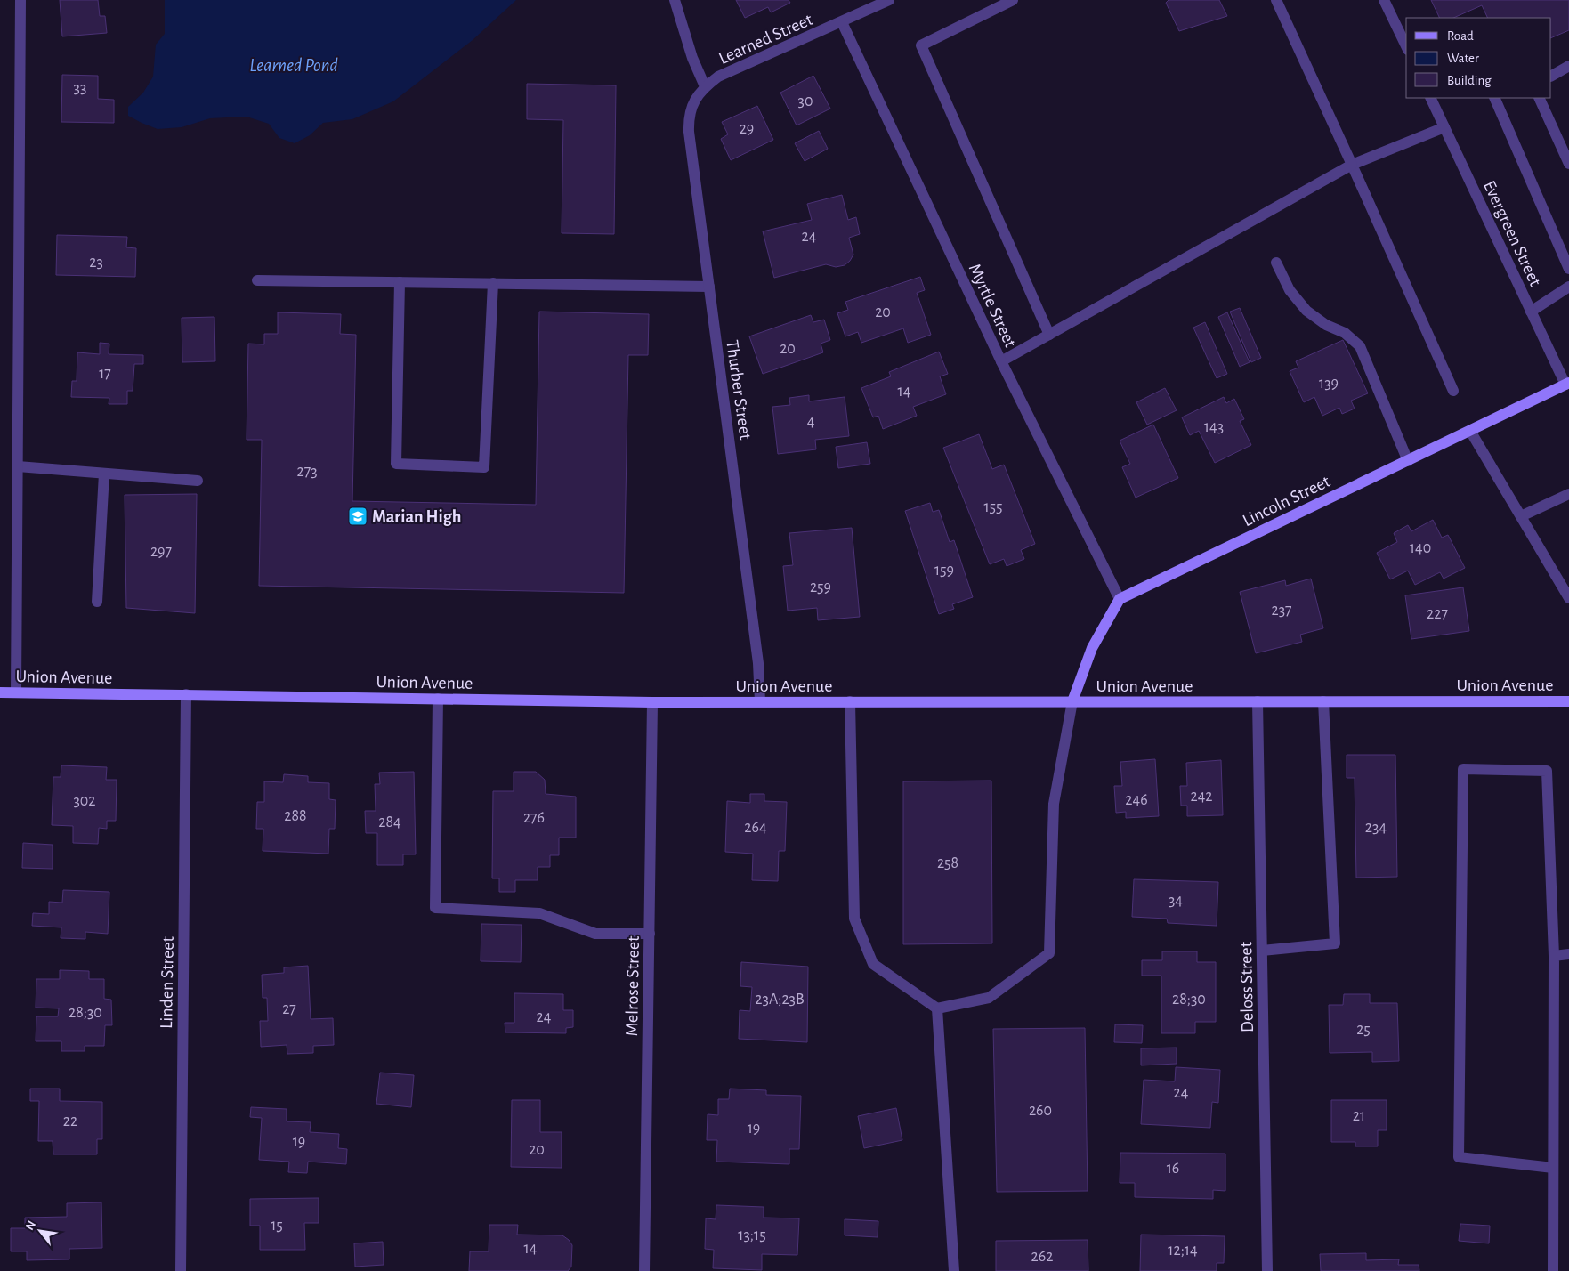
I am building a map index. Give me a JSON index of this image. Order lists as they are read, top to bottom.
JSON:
{
  "streets": {
    "main road": ["Lincoln Street", "Union Avenue"],
    "street": [
      "Learned Street",
      "Evergreen Street",
      "Myrtle Street",
      "Thurber Street",
      "Linden Street",
      "Melrose Street",
      "Deloss Street"
    ]
  },
  "crossings": [
    ["Learned Street", "Myrtle Street"],
    ["Learned Street", "Thurber Street"],
    ["Evergreen Street", "Lincoln Street"],
    ["Myrtle Street", "Lincoln Street"],
    ["Thurber Street", "Union Avenue"],
    ["Union Avenue", "Linden Street"],
    ["Union Avenue", "Melrose Street"],
    ["Union Avenue", "Deloss Street"]
  ],
  "water": ["Learned Pond"],
  "places": {
    "school or university": ["Marian High"]
  },
  "house_numbers": [
    "33",
    "30",
    "29",
    "24",
    "23",
    "20",
    "20",
    "17",
    "139",
    "14",
    "4",
    "143",
    "273",
    "155",
    "140",
    "297",
    "159",
    "259",
    "237",
    "227",
    "242",
    "246",
    "302",
    "288",
    "276",
    "284",
    "264",
    "234",
    "258",
    "34",
    "23A;23B",
    "28;30",
    "27",
    "28;30",
    "24",
    "25",
    "24",
    "260",
    "21",
    "22",
    "19",
    "19",
    "20",
    "16",
    "15",
    "13;15",
    "14",
    "12;14",
    "262"
  ],
  "legend": ["Road", "Water", "Building"],
  "north": "top left"
}
